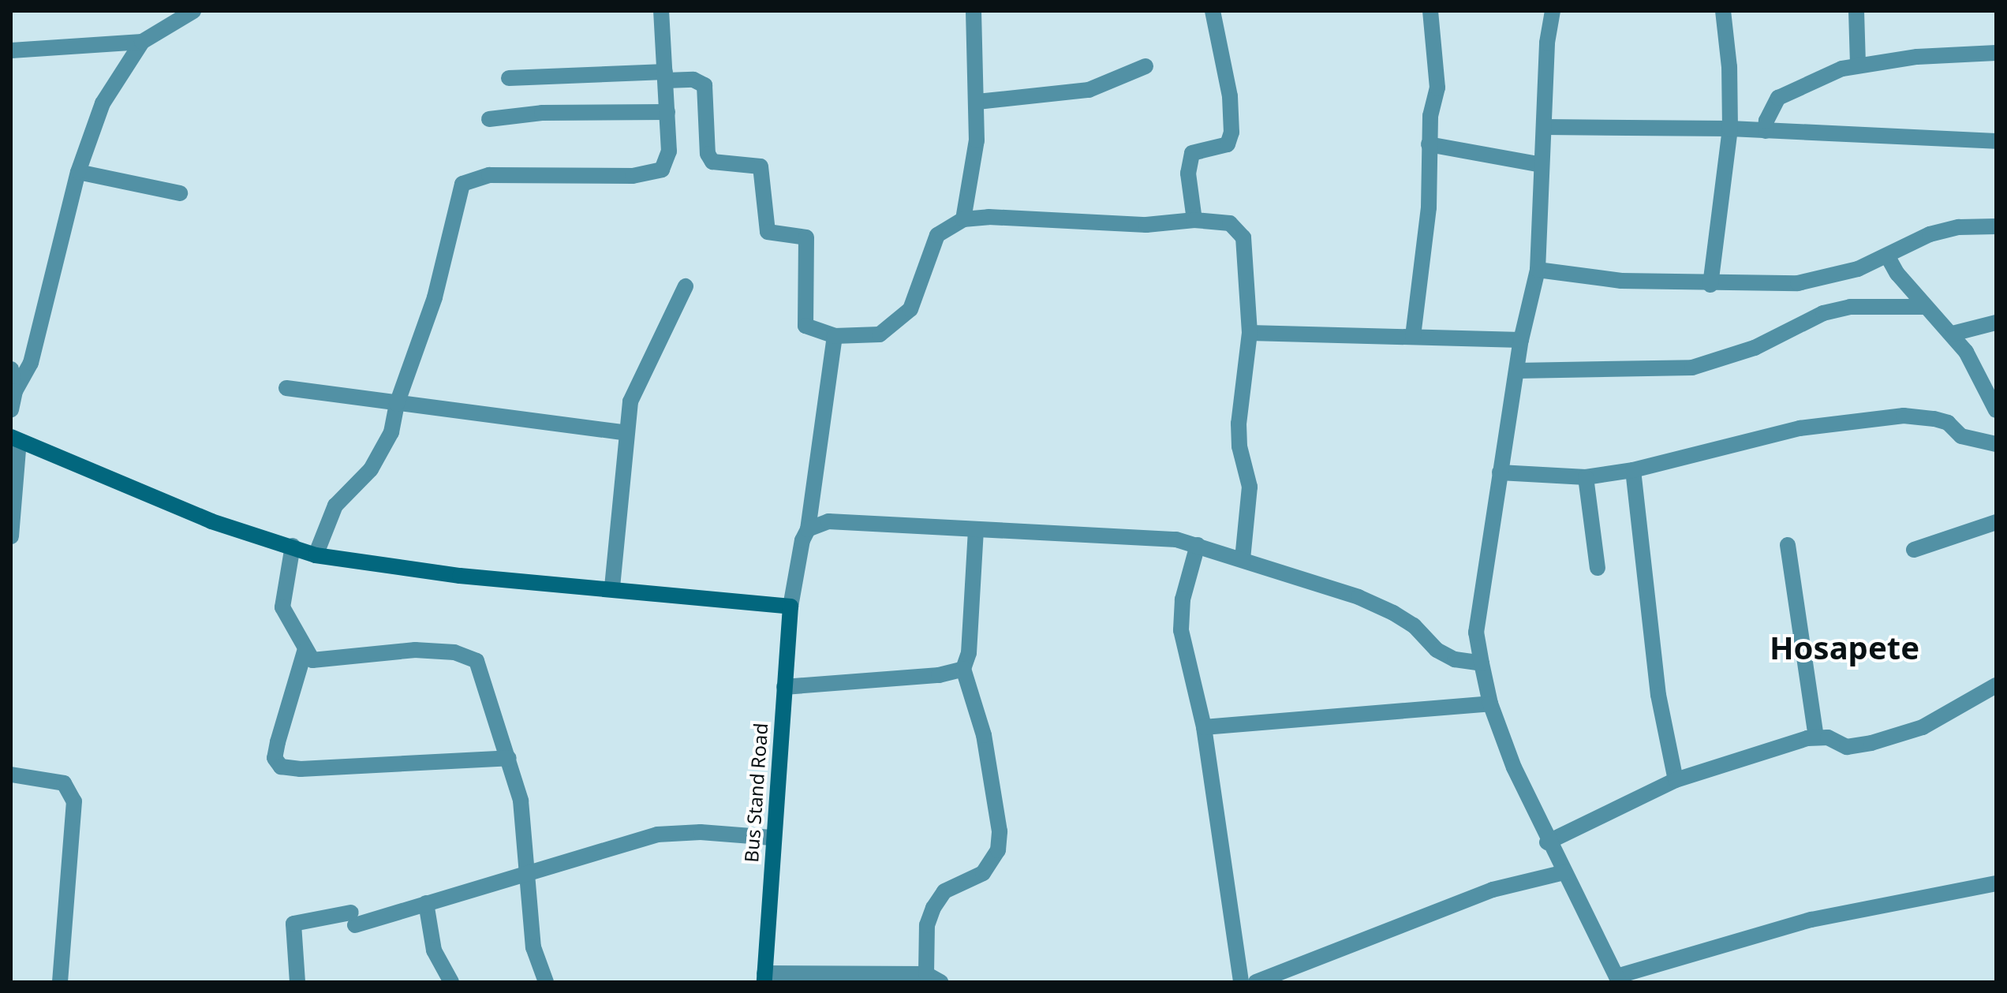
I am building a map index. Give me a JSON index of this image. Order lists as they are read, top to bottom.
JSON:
{
  "streets": {
    "main road": ["Bus Stand Road"]
  },
  "districts": ["Hosapete"]
}
